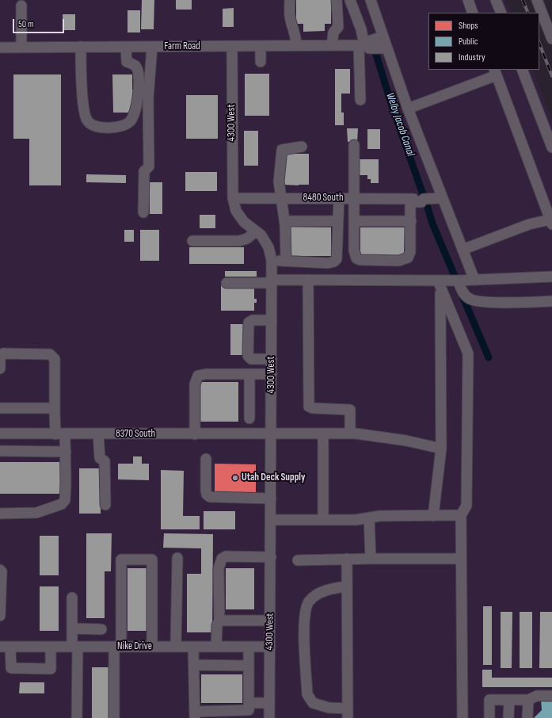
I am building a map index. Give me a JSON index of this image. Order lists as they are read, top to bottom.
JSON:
{
  "streets": {
    "street": [
      "Farm Road",
      "4300 West",
      "8480 South",
      "8370 South",
      "Nike Drive"
    ]
  },
  "crossings": [
    ["Farm Road", "4300 West"],
    ["4300 West", "8480 South"],
    ["4300 West", "8370 South"],
    ["4300 West", "Nike Drive"]
  ],
  "water": ["Welby Jacob Canal"],
  "places": ["Utah Deck Supply"],
  "legend": ["Shops", "Public", "Industry"],
  "scale_bar": "50 m"
}
